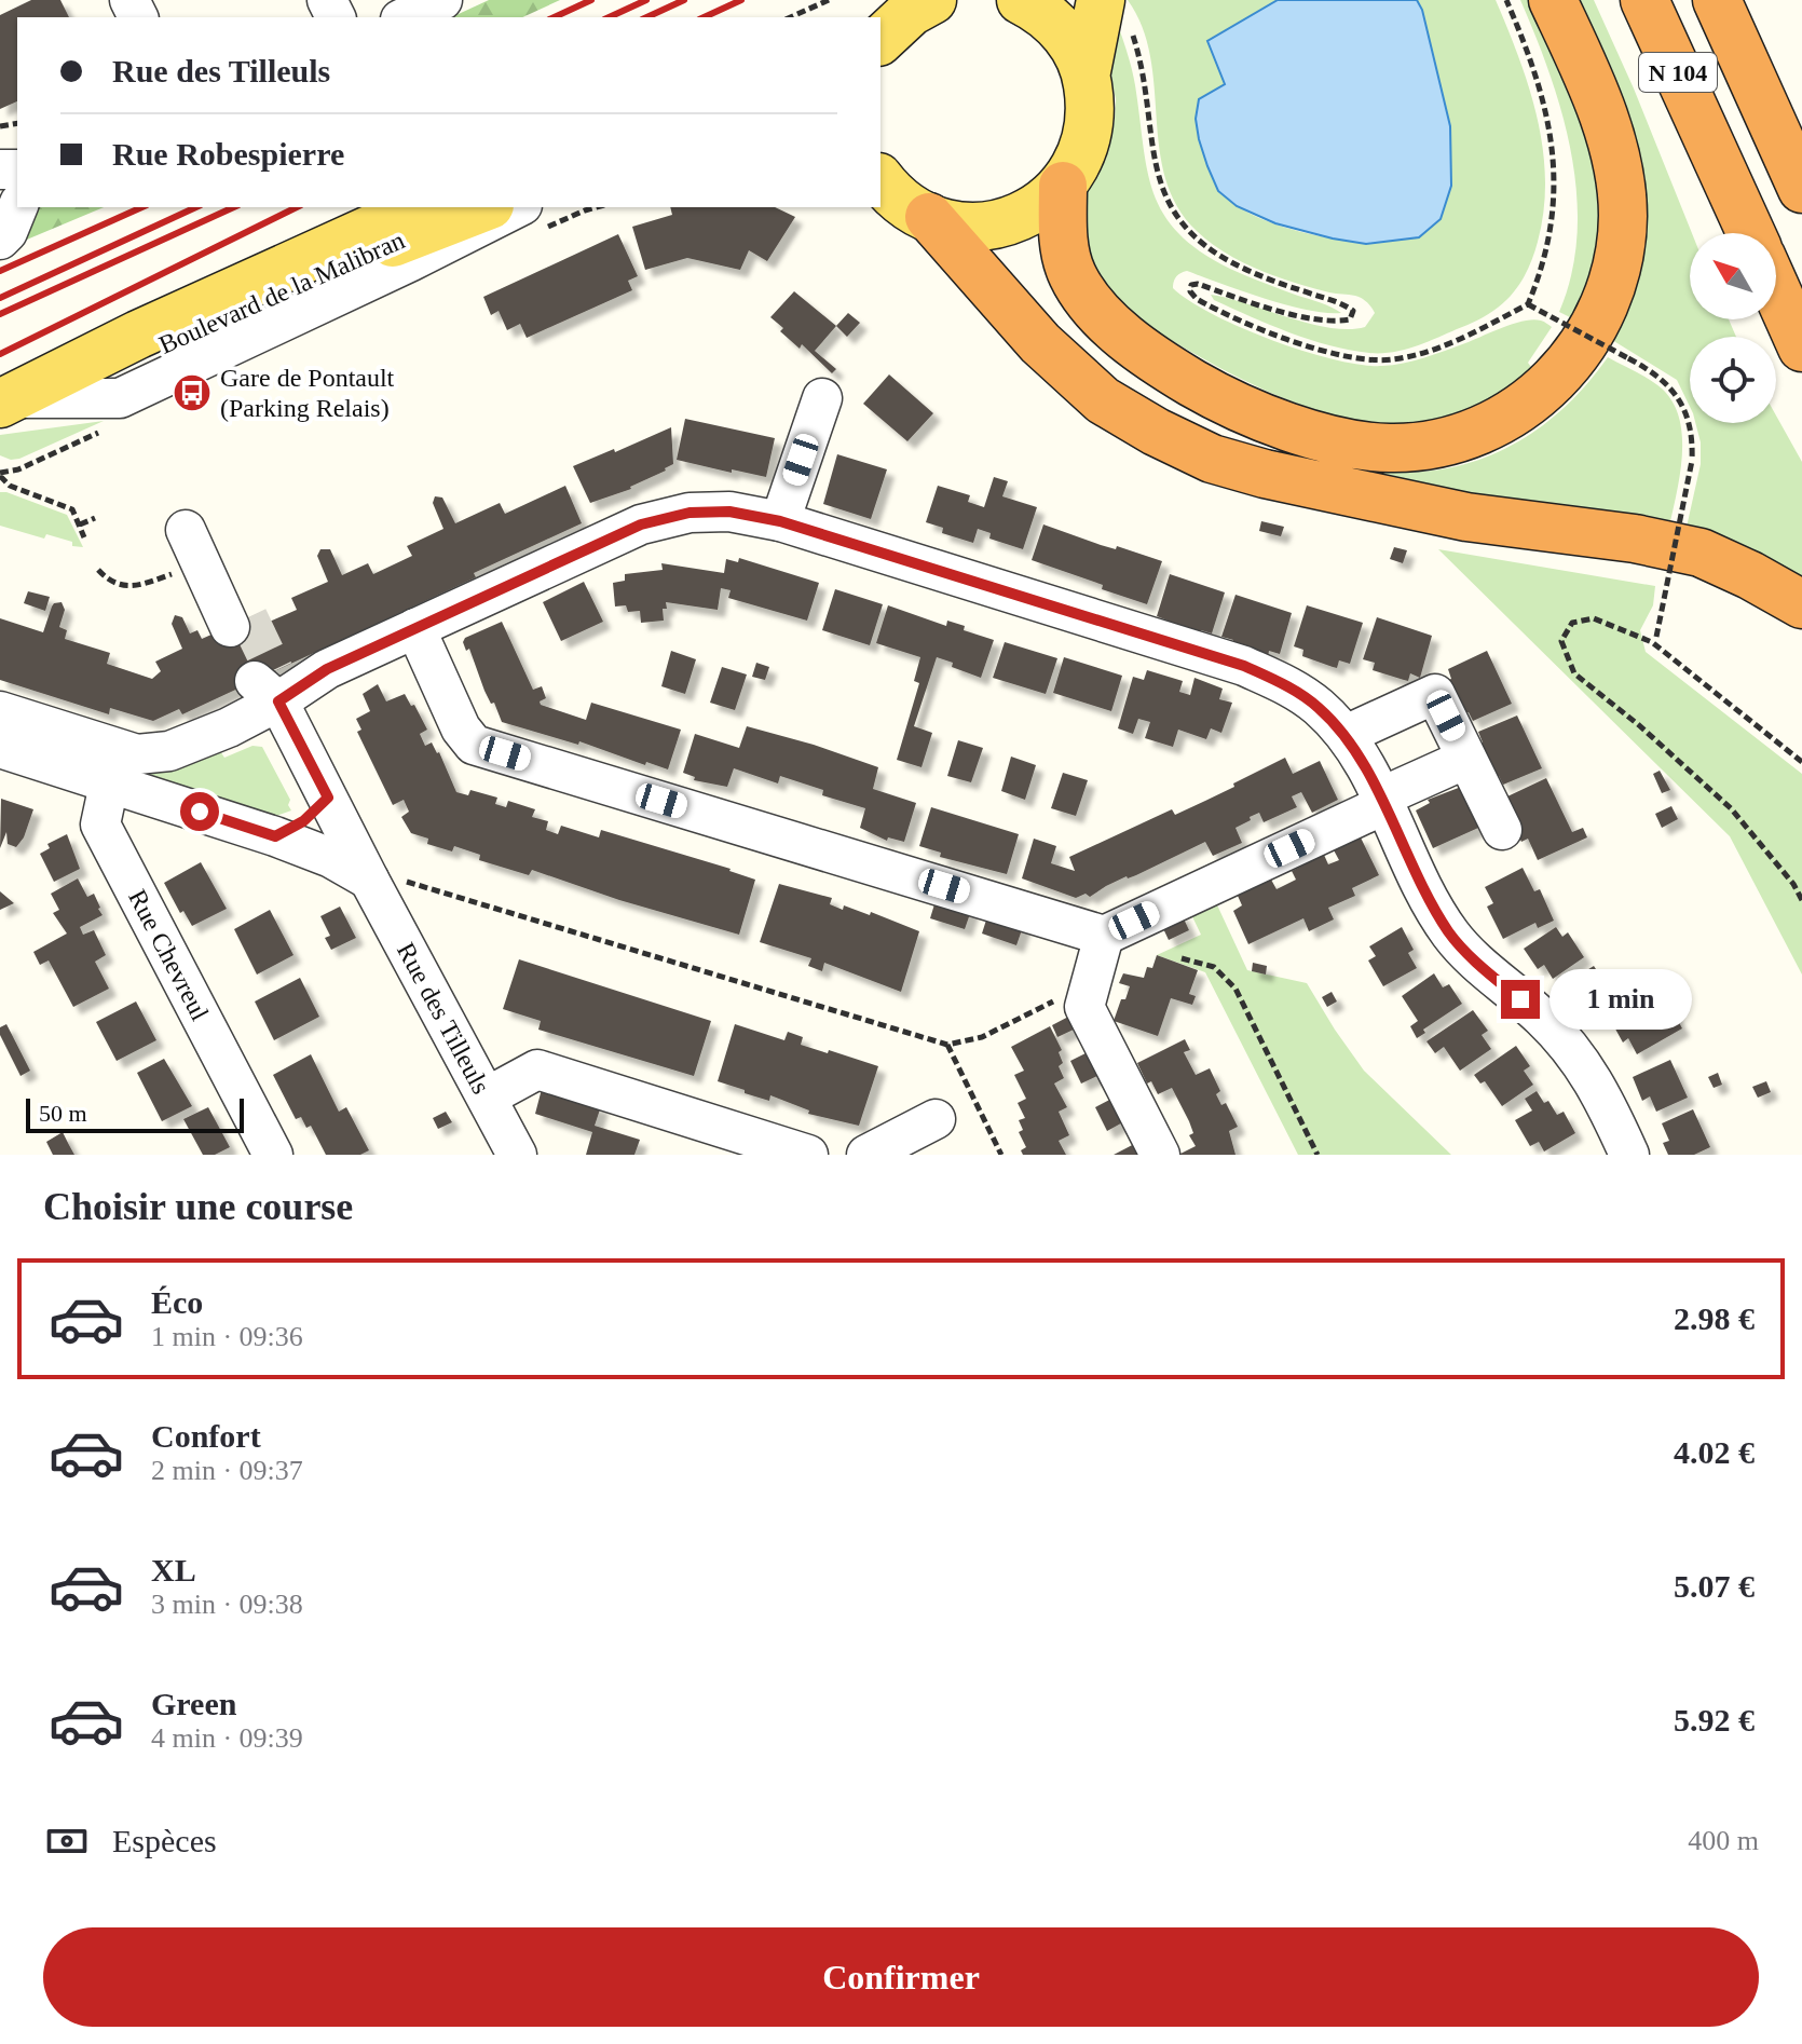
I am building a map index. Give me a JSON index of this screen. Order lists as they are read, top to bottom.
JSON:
{
  "streets": {
    "highway": ["N 104"],
    "main road": ["Boulevard de la Malibran"],
    "street": ["Rue Chevreul", "Rue des Tilleuls"]
  },
  "places": {
    "bus stop": ["Gare de Pontault (Parking Relais)"]
  },
  "scale_bar": "50 m",
  "north": "top left",
  "page": {
    "banner": ["Rue des Tilleuls", "Rue Robespierre"],
    "bubble": "1 min",
    "scale": "50 m",
    "heading": "Choisir une course",
    "list": [
      {
        "name": "Éco",
        "note": "1 min · 09:36",
        "value": "2.98 €"
      },
      {
        "name": "Confort",
        "note": "2 min · 09:37",
        "value": "4.02 €"
      },
      {
        "name": "XL",
        "note": "3 min · 09:38",
        "value": "5.07 €"
      },
      {
        "name": "Green",
        "note": "4 min · 09:39",
        "value": "5.92 €"
      }
    ],
    "pay": ["Espèces", "400 m"],
    "buttons": "Confirmer"
  }
}
